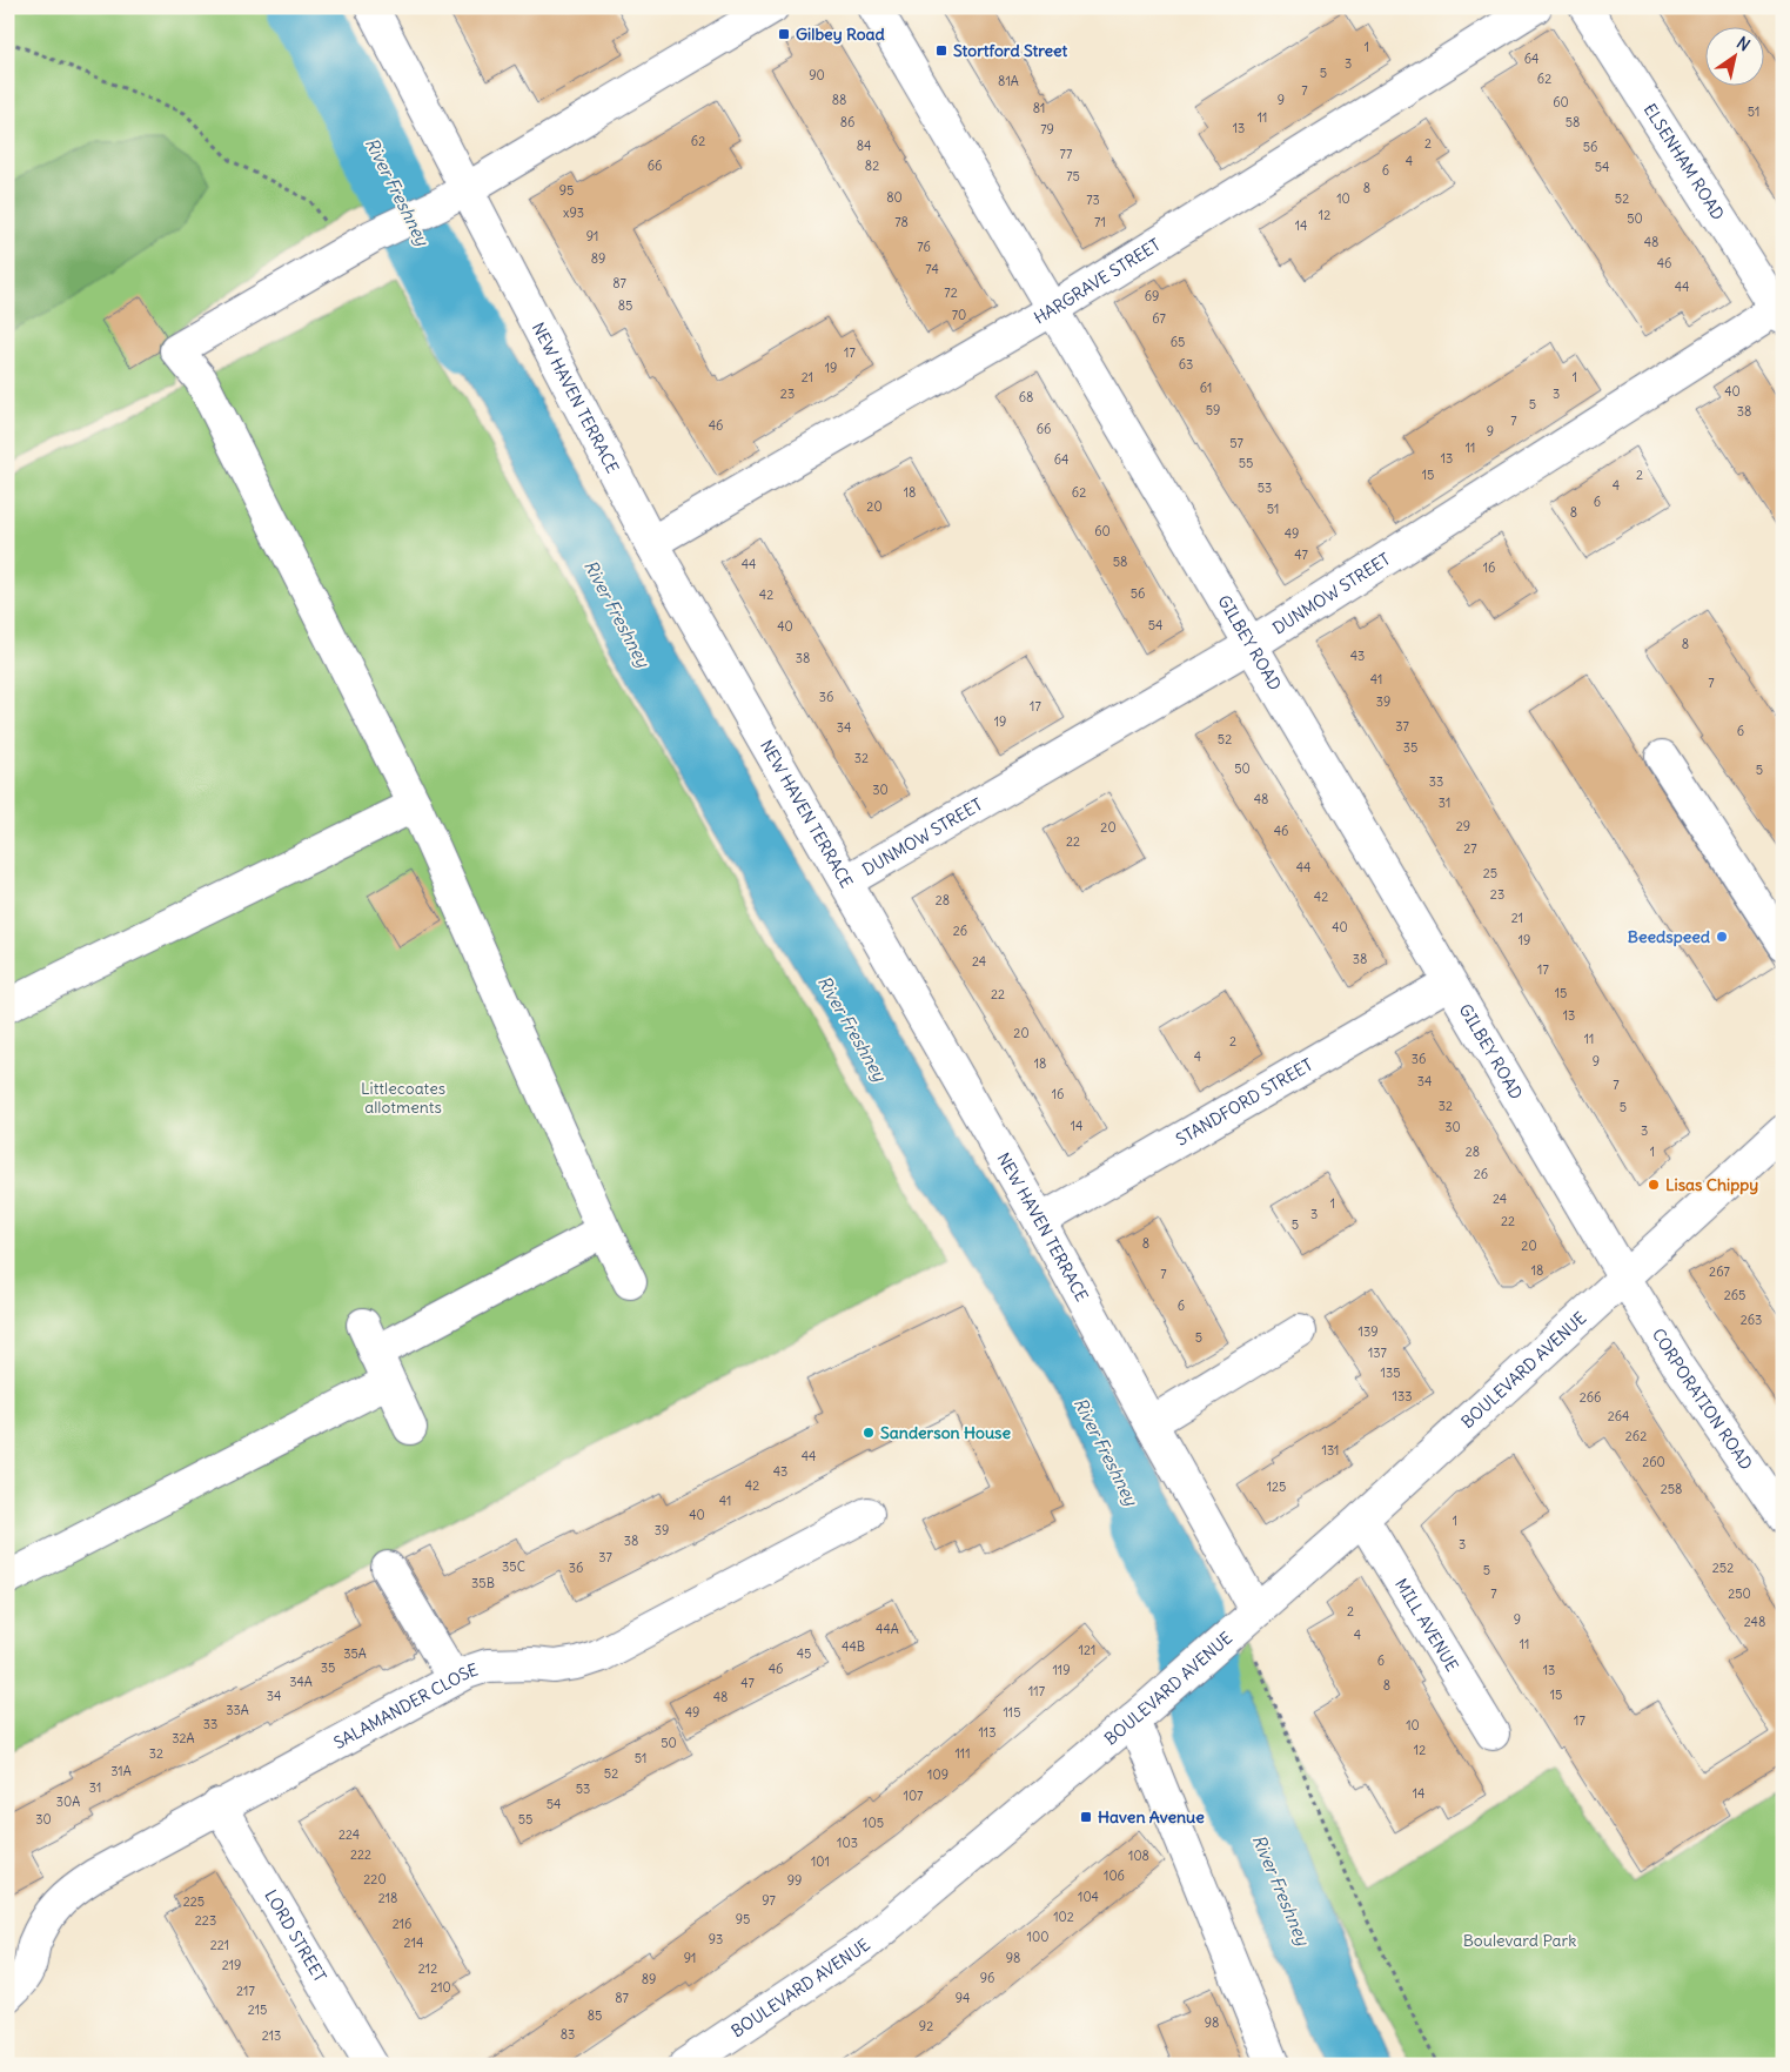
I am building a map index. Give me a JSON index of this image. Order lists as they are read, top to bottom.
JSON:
{
  "streets": {
    "street": [
      "ELSENHAM ROAD",
      "HARGRAVE STREET",
      "NEW HAVEN TERRACE",
      "DUNMOW STREET",
      "GILBEY ROAD",
      "STANDFORD STREET",
      "BOULEVARD AVENUE",
      "CORPORATION ROAD",
      "MILL AVENUE",
      "SALAMANDER CLOSE",
      "LORD STREET"
    ]
  },
  "crossings": [
    ["ELSENHAM ROAD", "DUNMOW STREET"],
    ["HARGRAVE STREET", "NEW HAVEN TERRACE"],
    ["HARGRAVE STREET", "GILBEY ROAD"],
    ["NEW HAVEN TERRACE", "DUNMOW STREET"],
    ["NEW HAVEN TERRACE", "STANDFORD STREET"],
    ["NEW HAVEN TERRACE", "BOULEVARD AVENUE"],
    ["DUNMOW STREET", "GILBEY ROAD"],
    ["GILBEY ROAD", "STANDFORD STREET"],
    ["GILBEY ROAD", "BOULEVARD AVENUE"],
    ["GILBEY ROAD", "CORPORATION ROAD"],
    ["BOULEVARD AVENUE", "CORPORATION ROAD"],
    ["BOULEVARD AVENUE", "MILL AVENUE"],
    ["SALAMANDER CLOSE", "LORD STREET"]
  ],
  "water": ["River Freshney"],
  "parks": ["Littlecoates allotments", "Boulevard Park"],
  "places": {
    "transit": ["Gilbey Road", "Stortford Street", "Haven Avenue"],
    "other": ["Beedspeed", "Lisas Chippy", "Sanderson House"]
  },
  "house_numbers": [
    "1",
    "64",
    "3",
    "5",
    "90",
    "62",
    "81A",
    "7",
    "88",
    "9",
    "60",
    "81",
    "51",
    "11",
    "86",
    "58",
    "13",
    "79",
    "62",
    "2",
    "84",
    "56",
    "77",
    "4",
    "66",
    "82",
    "54",
    "6",
    "75",
    "8",
    "95",
    "80",
    "10",
    "52",
    "73",
    "x93",
    "12",
    "50",
    "78",
    "71",
    "14",
    "91",
    "48",
    "76",
    "89",
    "46",
    "74",
    "87",
    "44",
    "72",
    "69",
    "85",
    "70",
    "67",
    "65",
    "17",
    "63",
    "19",
    "21",
    "1",
    "61",
    "40",
    "23",
    "3",
    "68",
    "5",
    "59",
    "38",
    "7",
    "46",
    "66",
    "9",
    "57",
    "11",
    "13",
    "64",
    "55",
    "15",
    "2",
    "4",
    "53",
    "18",
    "62",
    "6",
    "20",
    "51",
    "8",
    "60",
    "49",
    "47",
    "58",
    "44",
    "16",
    "56",
    "42",
    "54",
    "40",
    "8",
    "43",
    "38",
    "41",
    "7",
    "36",
    "39",
    "17",
    "19",
    "37",
    "34",
    "6",
    "52",
    "35",
    "32",
    "50",
    "5",
    "33",
    "30",
    "48",
    "31",
    "29",
    "20",
    "46",
    "22",
    "27",
    "44",
    "25",
    "23",
    "42",
    "28",
    "21",
    "40",
    "26",
    "19",
    "38",
    "24",
    "17",
    "15",
    "22",
    "13",
    "20",
    "11",
    "2",
    "4",
    "36",
    "9",
    "18",
    "34",
    "7",
    "16",
    "32",
    "5",
    "14",
    "30",
    "3",
    "28",
    "1",
    "26",
    "24",
    "1",
    "3",
    "22",
    "5",
    "8",
    "20",
    "18",
    "267",
    "7",
    "265",
    "6",
    "263",
    "139",
    "5",
    "137",
    "135",
    "133",
    "266",
    "264",
    "262",
    "131",
    "44",
    "260",
    "43",
    "42",
    "125",
    "258",
    "41",
    "40",
    "1",
    "39",
    "38",
    "3",
    "37",
    "35C",
    "36",
    "252",
    "5",
    "35B",
    "7",
    "250",
    "2",
    "9",
    "248",
    "44A",
    "4",
    "11",
    "44B",
    "121",
    "35A",
    "45",
    "6",
    "35",
    "46",
    "119",
    "13",
    "34A",
    "47",
    "8",
    "117",
    "15",
    "34",
    "48",
    "33A",
    "49",
    "115",
    "17",
    "33",
    "10",
    "113",
    "32A",
    "50",
    "12",
    "32",
    "111",
    "51",
    "31A",
    "52",
    "109",
    "31",
    "53",
    "14",
    "107",
    "30A",
    "54",
    "30",
    "55",
    "105",
    "224",
    "103",
    "222",
    "108",
    "101",
    "106",
    "220",
    "99",
    "104",
    "218",
    "97",
    "225",
    "102",
    "95",
    "223",
    "216",
    "100",
    "93",
    "214",
    "221",
    "91",
    "98",
    "219",
    "212",
    "96",
    "89",
    "210",
    "217",
    "87",
    "94",
    "215",
    "85",
    "98",
    "92",
    "83",
    "213"
  ],
  "north": "top right"
}
